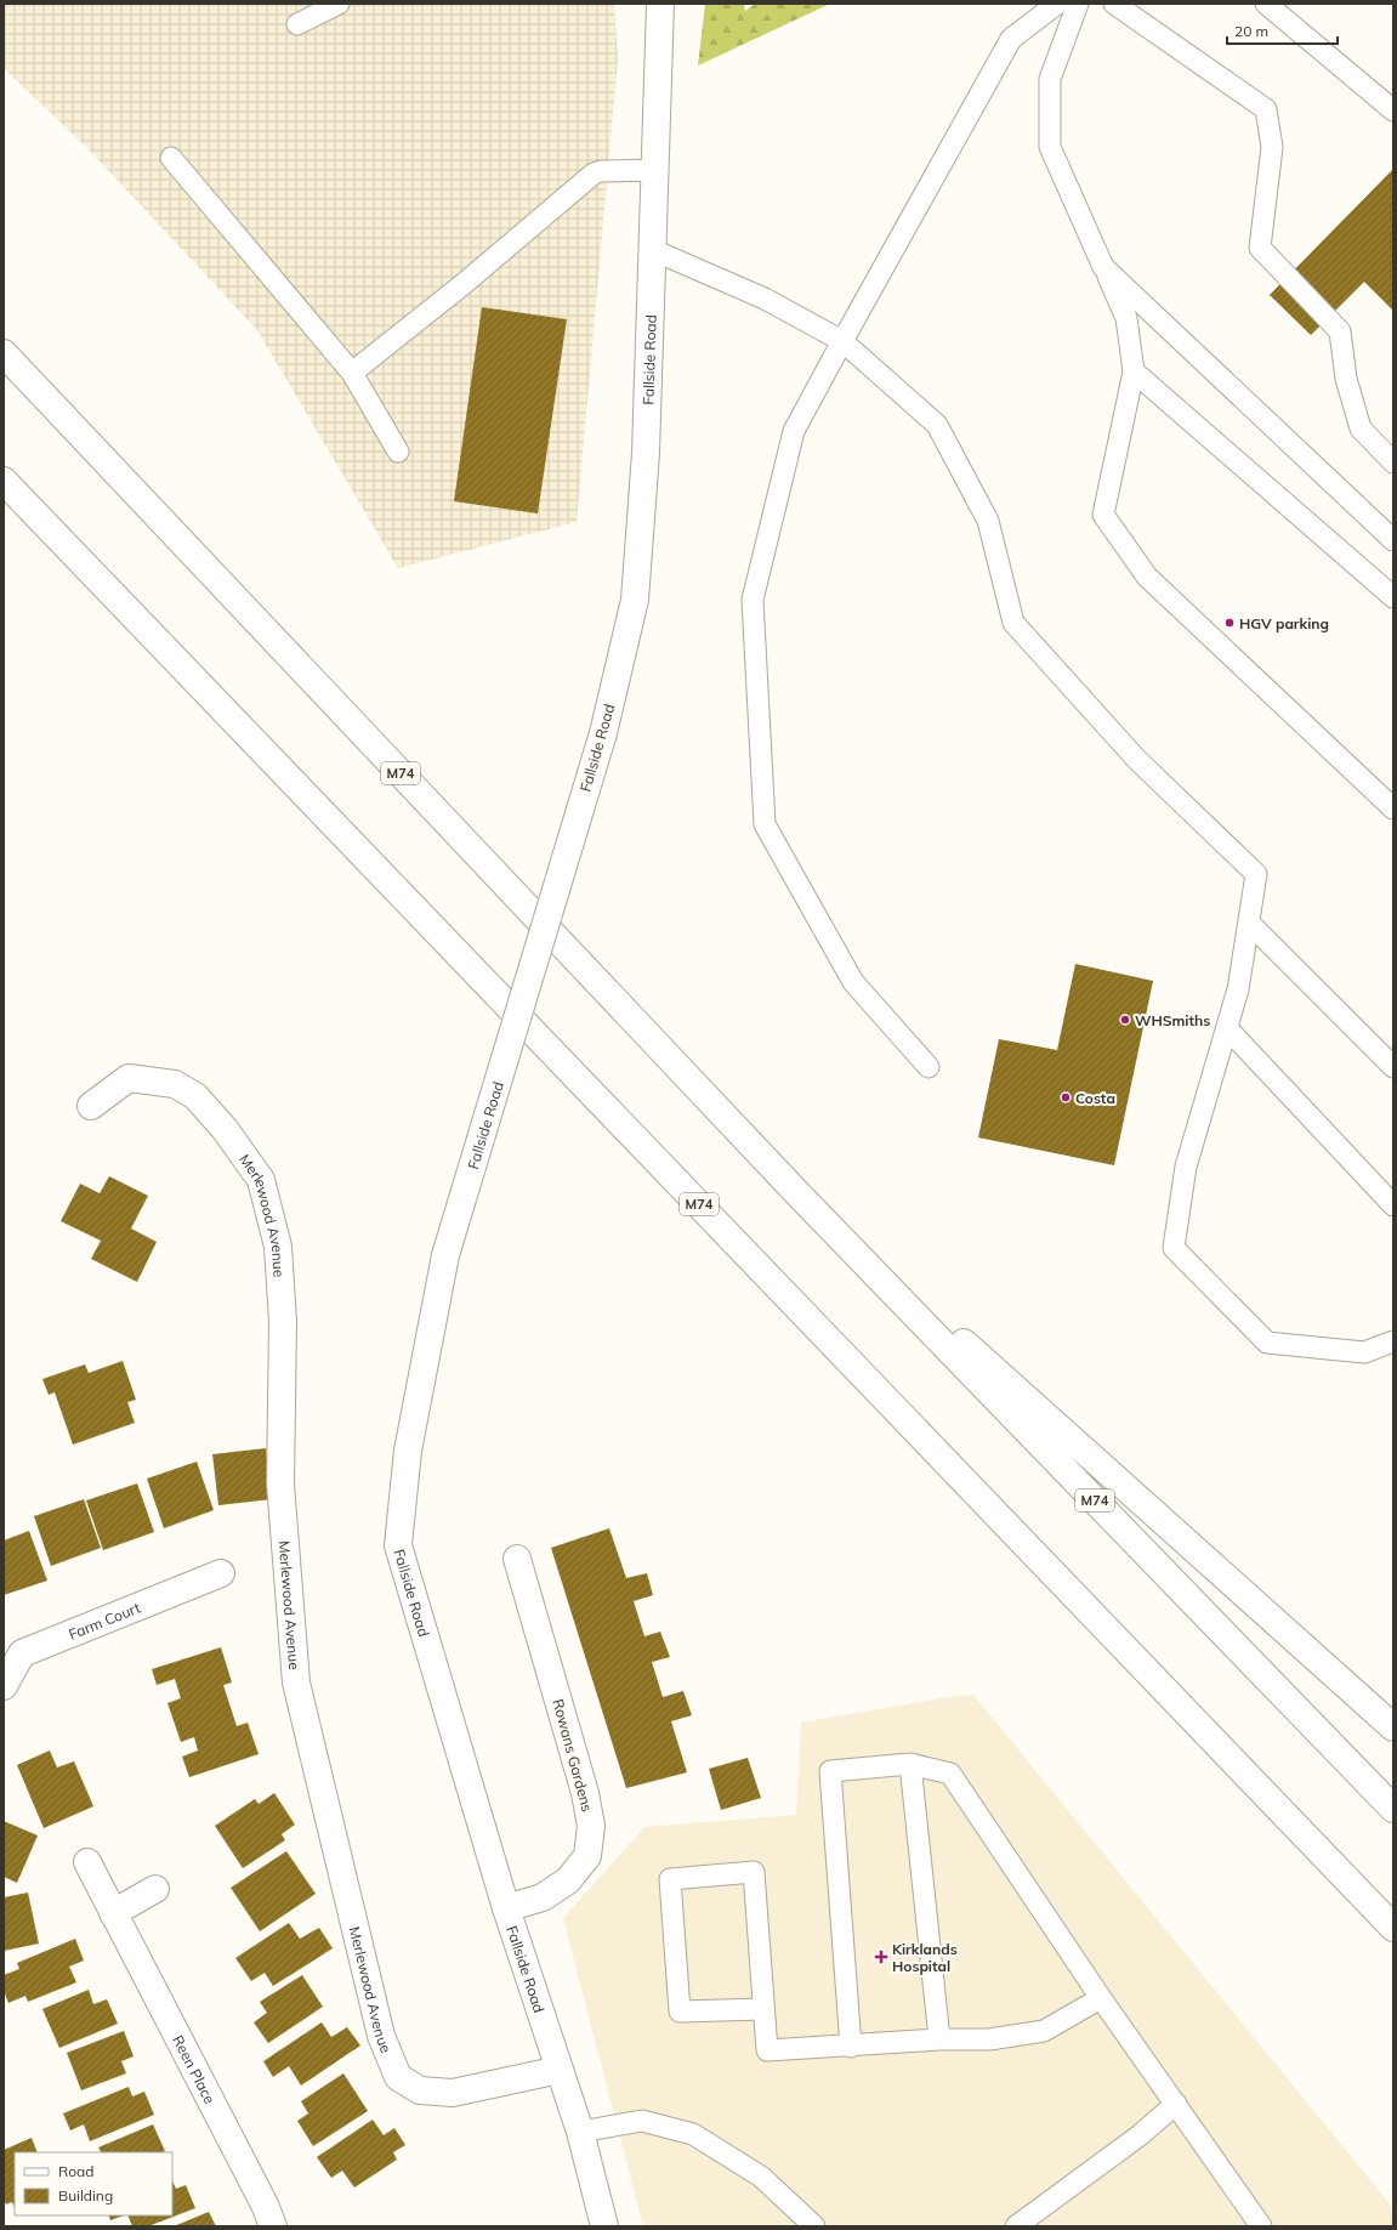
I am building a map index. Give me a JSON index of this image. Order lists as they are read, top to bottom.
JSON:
{
  "streets": {
    "main road": [
      "Fallside Road",
      "M74",
      "Merlewood Avenue",
      "Farm Court",
      "Rowans Gardens",
      "Reen Place"
    ]
  },
  "crossings": [
    ["Fallside Road", "Merlewood Avenue"],
    ["Fallside Road", "Rowans Gardens"]
  ],
  "places": {
    "other": ["HGV parking", "WHSmiths", "Costa"],
    "health": ["Kirklands Hospital"]
  },
  "legend": ["Road", "Building"],
  "scale_bar": "20 m"
}
